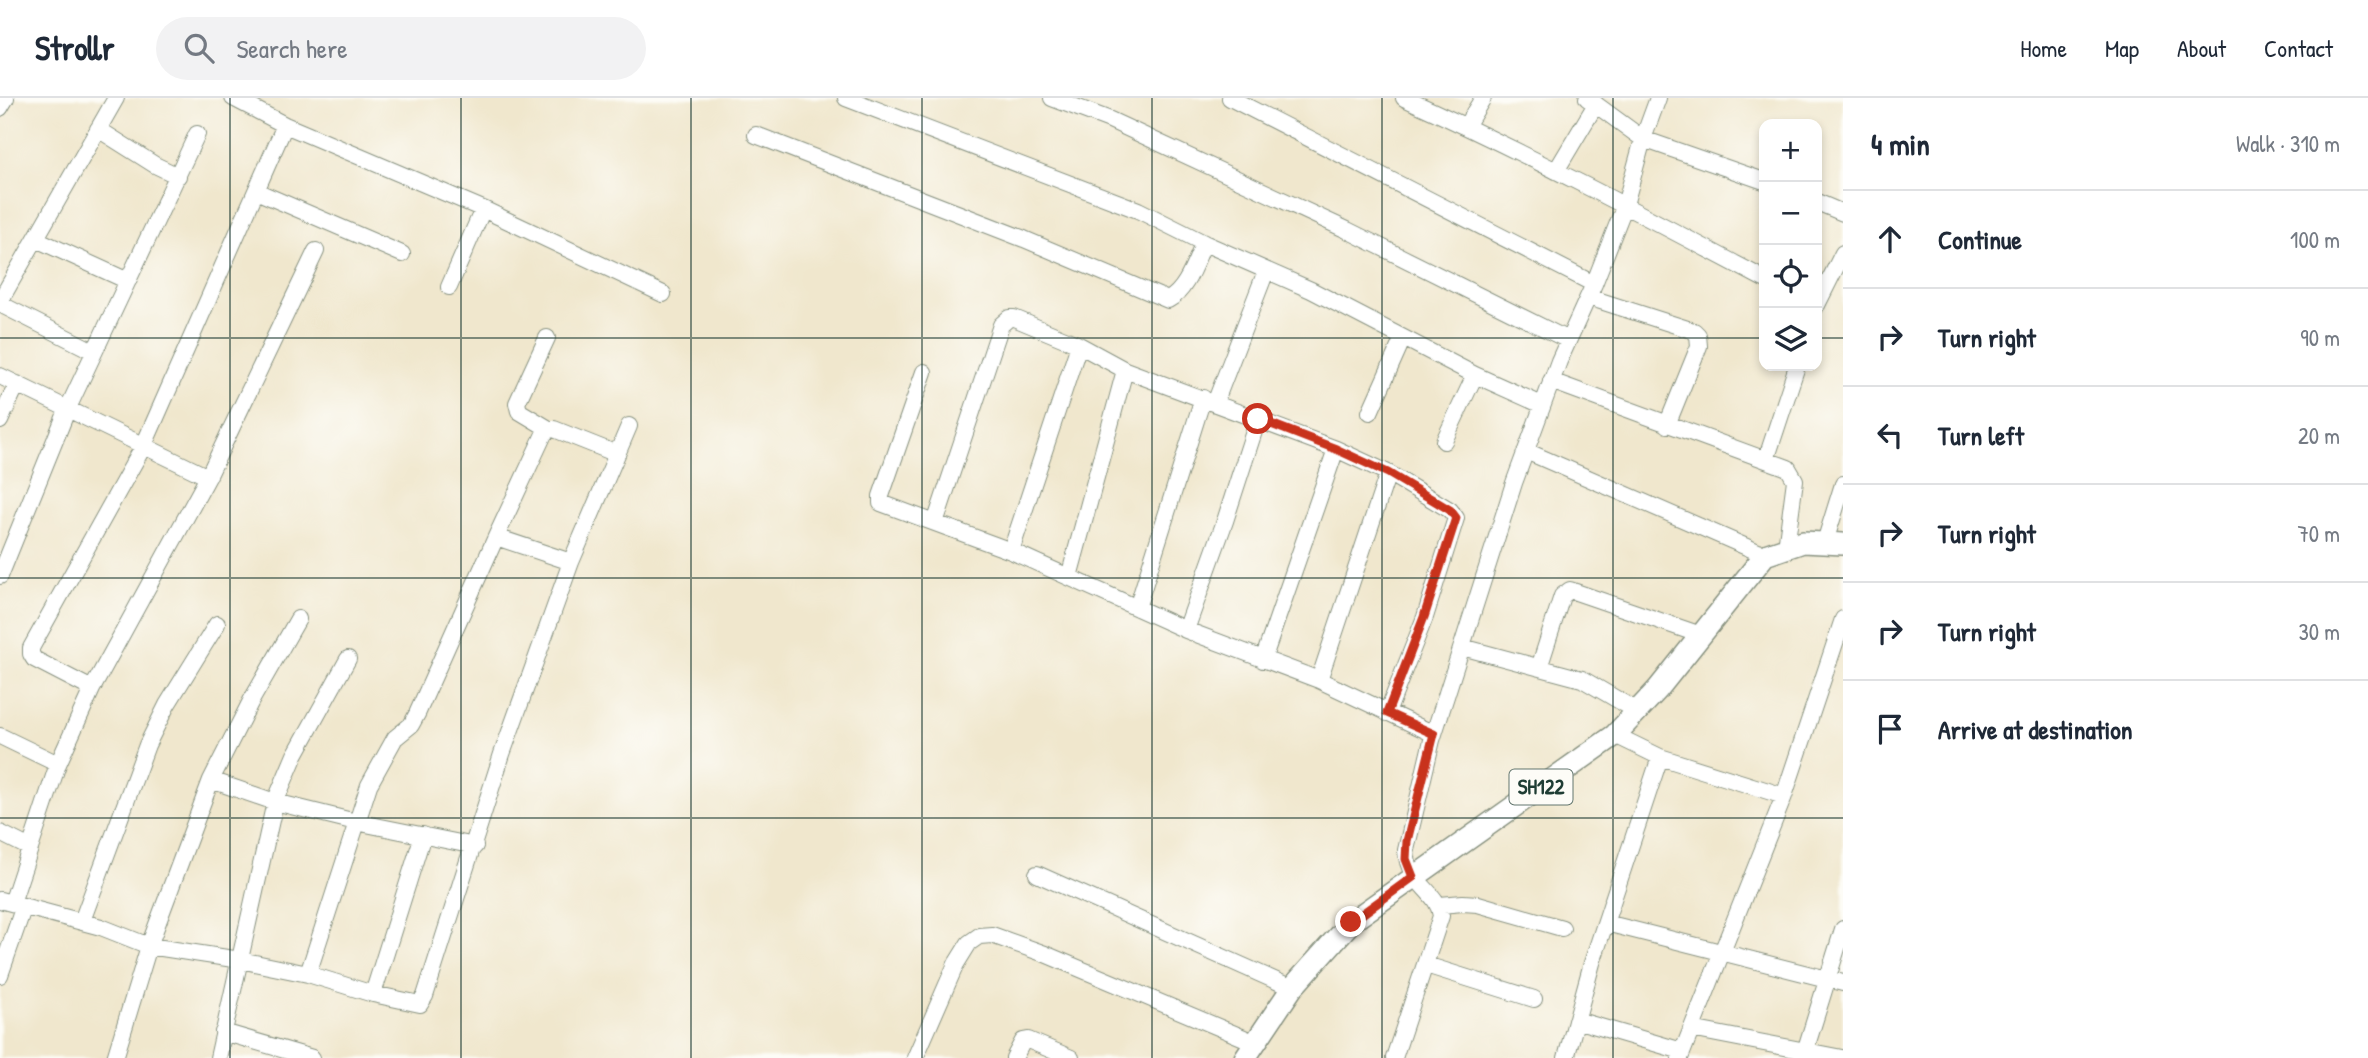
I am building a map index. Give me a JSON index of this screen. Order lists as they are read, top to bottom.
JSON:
{
  "streets": {
    "main road": ["SH122"]
  },
  "page": {
    "header": "Strollr",
    "search": "Search here",
    "nav": [
      "Home",
      "Map",
      "About",
      "Contact"
    ],
    "heading": ["4 min", "Walk · 310 m"],
    "map_buttons": ["+", "−"],
    "list": [
      ["Continue", "100 m"],
      ["Turn right", "90 m"],
      ["Turn left", "20 m"],
      ["Turn right", "70 m"],
      ["Turn right", "30 m"],
      "Arrive at destination"
    ]
  }
}
